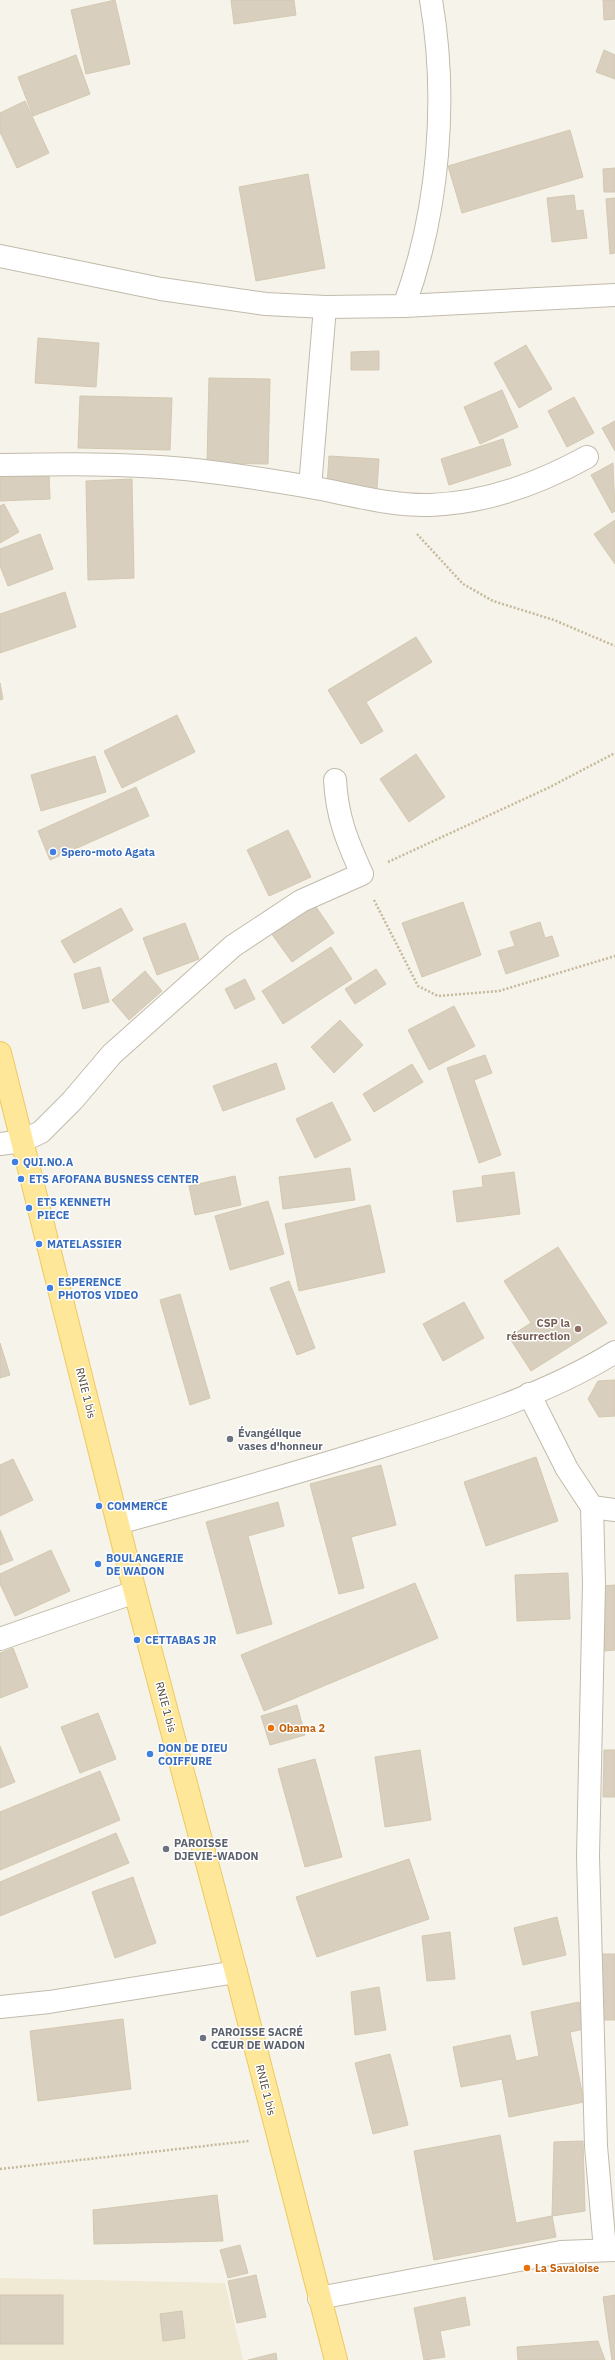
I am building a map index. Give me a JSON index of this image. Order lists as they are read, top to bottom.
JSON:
{
  "streets": {
    "main road": ["RNIE 1 bis"]
  },
  "places": [
    "Spero-moto Agata",
    "QUI.NO.A",
    "ETS AFOFANA BUSNESS CENTER",
    "ETS KENNETH PIECE",
    "MATELASSIER",
    "ESPERENCE PHOTOS VIDEO",
    "CSP la résurrection",
    "Évangélique vases d'honneur",
    "COMMERCE",
    "BOULANGERIE DE WADON",
    "CETTABAS JR",
    "Obama 2",
    "DON DE DIEU COIFFURE",
    "PAROISSE DJEVIE-WADON",
    "PAROISSE SACRÉ CŒUR DE WADON",
    "La Savaloise"
  ]
}
